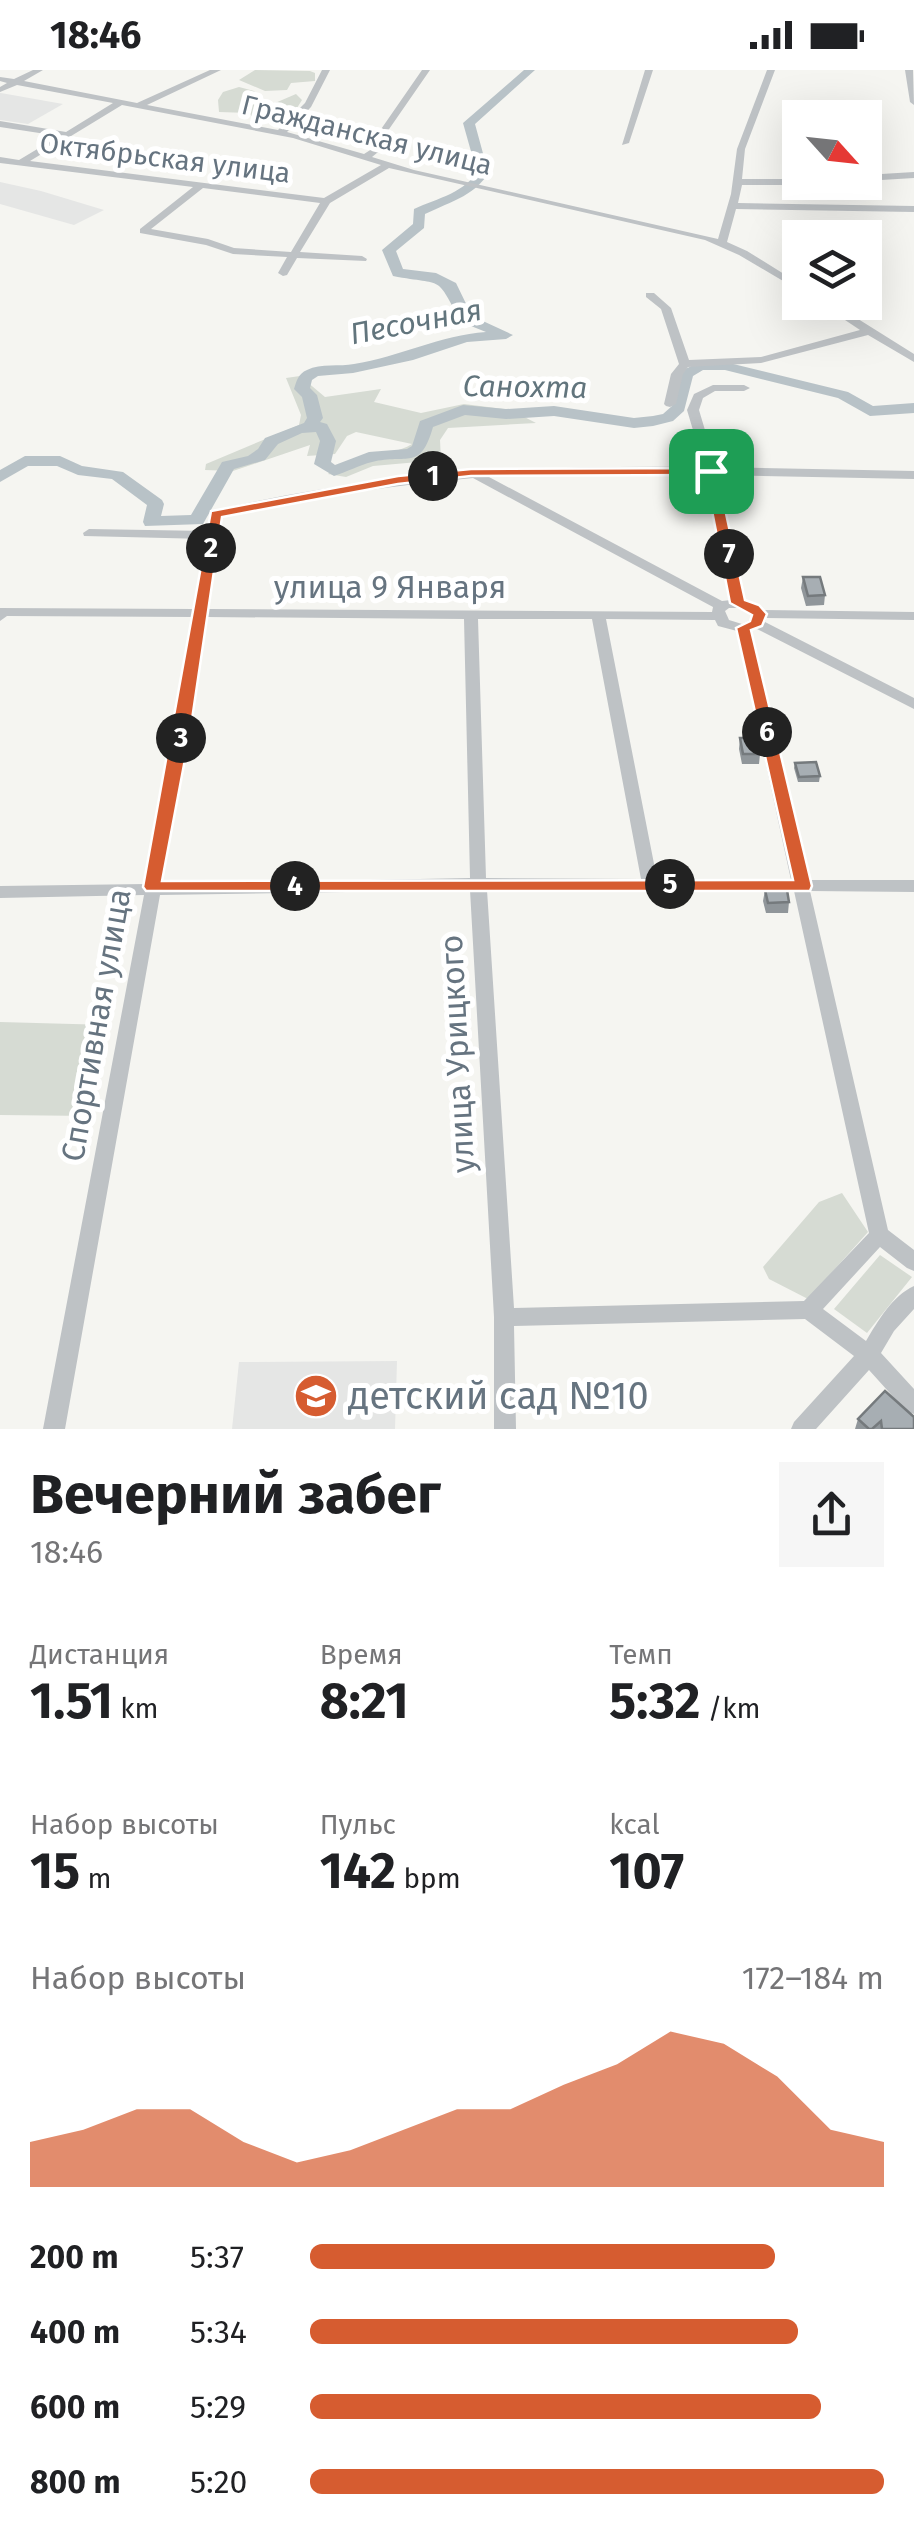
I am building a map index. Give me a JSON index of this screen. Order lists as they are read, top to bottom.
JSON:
{
  "streets": {
    "street": [
      "Гражданская улица",
      "Октябрьская улица",
      "улица 9 Января",
      "Спортивная улица",
      "улица Урицкого"
    ]
  },
  "crossings": [
    ["Гражданская улица", "Октябрьская улица"],
    ["улица 9 Января", "Спортивная улица"],
    ["улица 9 Января", "улица Урицкого"]
  ],
  "water": ["Песочная", "Санохта"],
  "places": {
    "school or university": ["детский сад №10"]
  },
  "north": "bottom right",
  "page": {
    "status": "18:46",
    "pins": [
      "1",
      "2",
      "7",
      "6",
      "3",
      "5",
      "4"
    ],
    "heading": ["Вечерний забег", "18:46"],
    "stats": [
      ["Дистанция", "1.51 km"],
      ["Время", "8:21"],
      ["Темп", "5:32 /km"],
      ["Набор высоты", "15 m"],
      ["Пульс", "142 bpm"],
      ["kcal", "107"]
    ],
    "chart": ["Набор высоты", "172–184 m"],
    "list": [
      {
        "name": "200 m",
        "note": "5:37"
      },
      {
        "name": "400 m",
        "note": "5:34"
      },
      {
        "name": "600 m",
        "note": "5:29"
      },
      {
        "name": "800 m",
        "note": "5:20"
      }
    ]
  }
}
